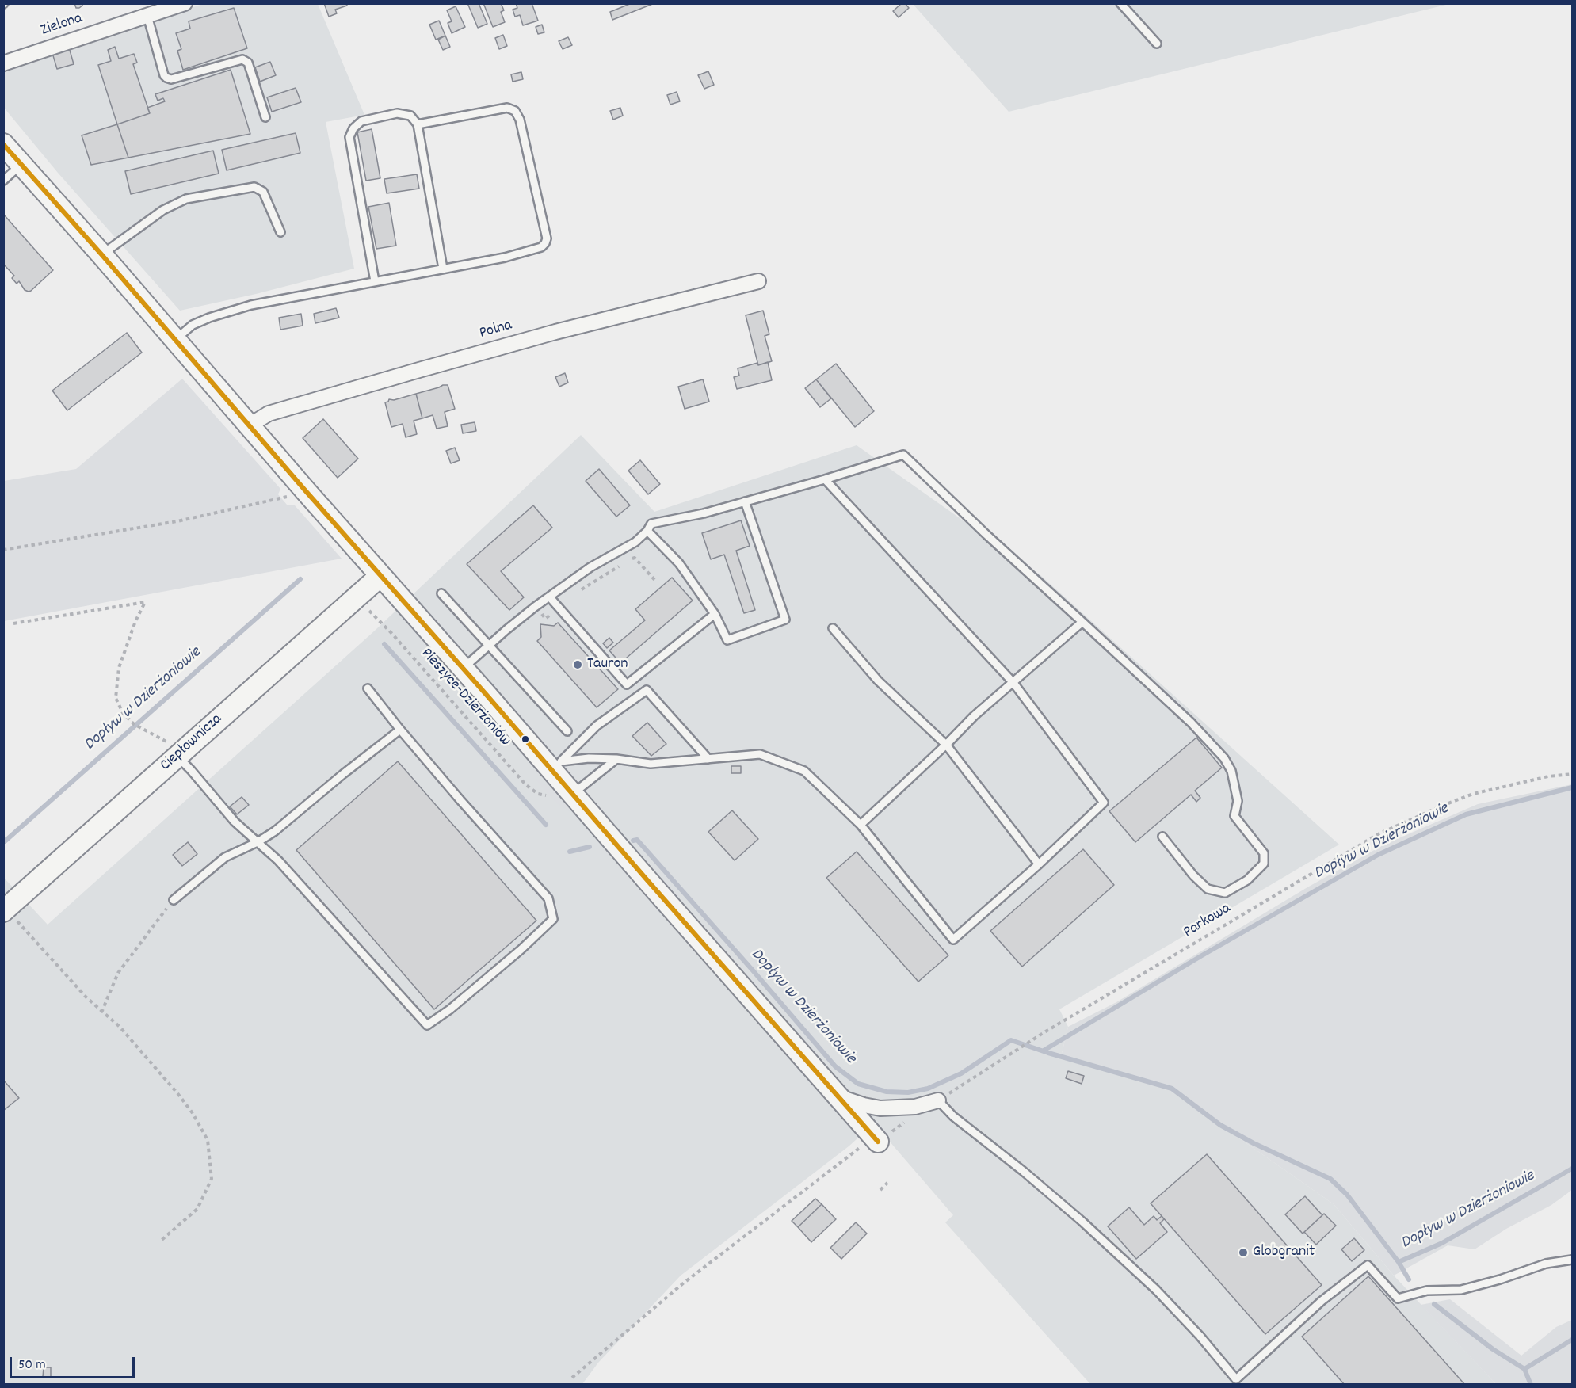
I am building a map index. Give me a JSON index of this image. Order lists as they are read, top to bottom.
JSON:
{
  "streets": {
    "street": ["Zielona", "Polna", "Ciepłownicza"],
    "path": ["Pieszyce-Dzierżoniów", "Parkowa"]
  },
  "water": ["Dopływ w Dzierżoniowie"],
  "places": ["Tauron", "Globgranit"],
  "scale_bar": "50 m"
}
